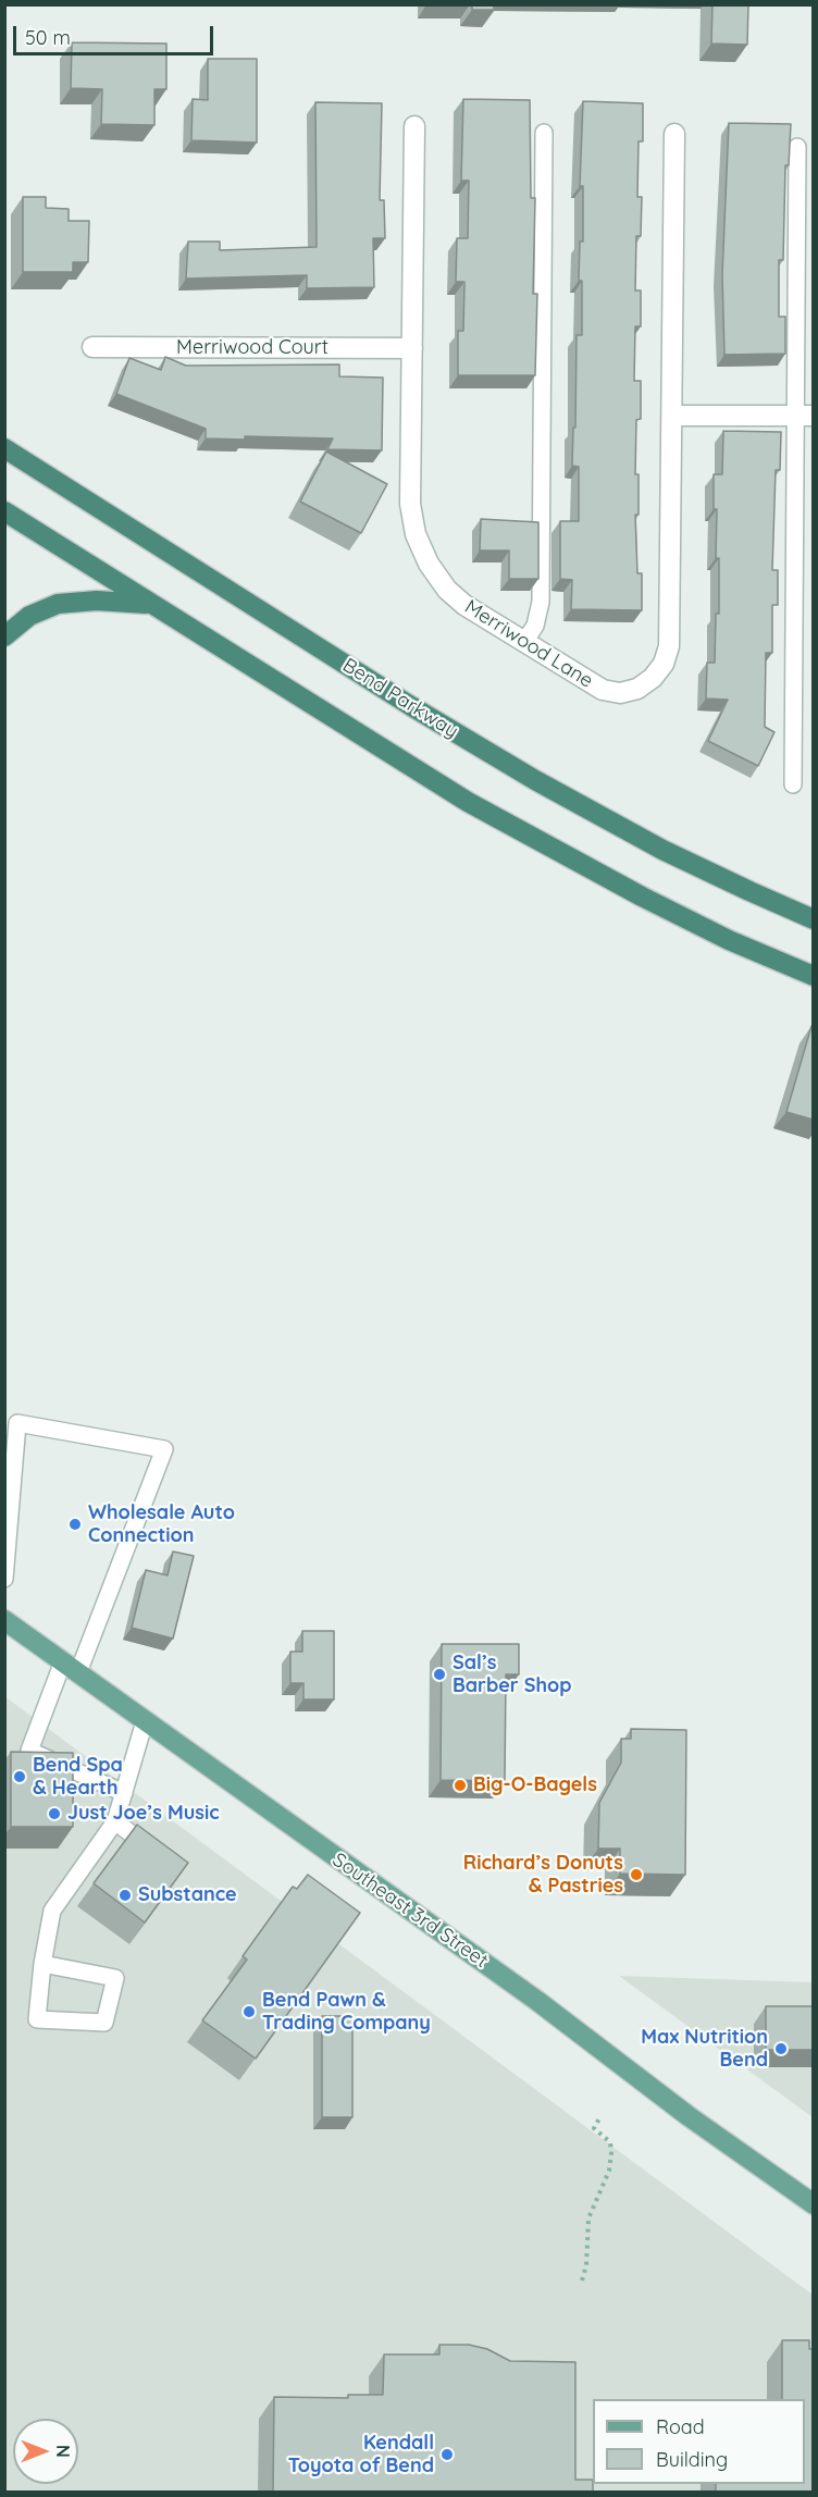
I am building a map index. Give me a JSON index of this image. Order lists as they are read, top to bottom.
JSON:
{
  "streets": {
    "highway": ["Bend Parkway"],
    "main road": ["Southeast 3rd Street"],
    "street": ["Merriwood Court", "Merriwood Lane"]
  },
  "crossings": [
    ["Merriwood Court", "Merriwood Lane"]
  ],
  "places": [
    "Wholesale Auto Connection",
    "Sal’s Barber Shop",
    "Bend Spa & Hearth",
    "Big-O-Bagels",
    "Just Joe’s Music",
    "Richard’s Donuts & Pastries",
    "Substance",
    "Bend Pawn & Trading Company",
    "Max Nutrition Bend",
    "Kendall Toyota of Bend"
  ],
  "legend": ["Road", "Building"],
  "scale_bar": "50 m",
  "north": "right"
}
